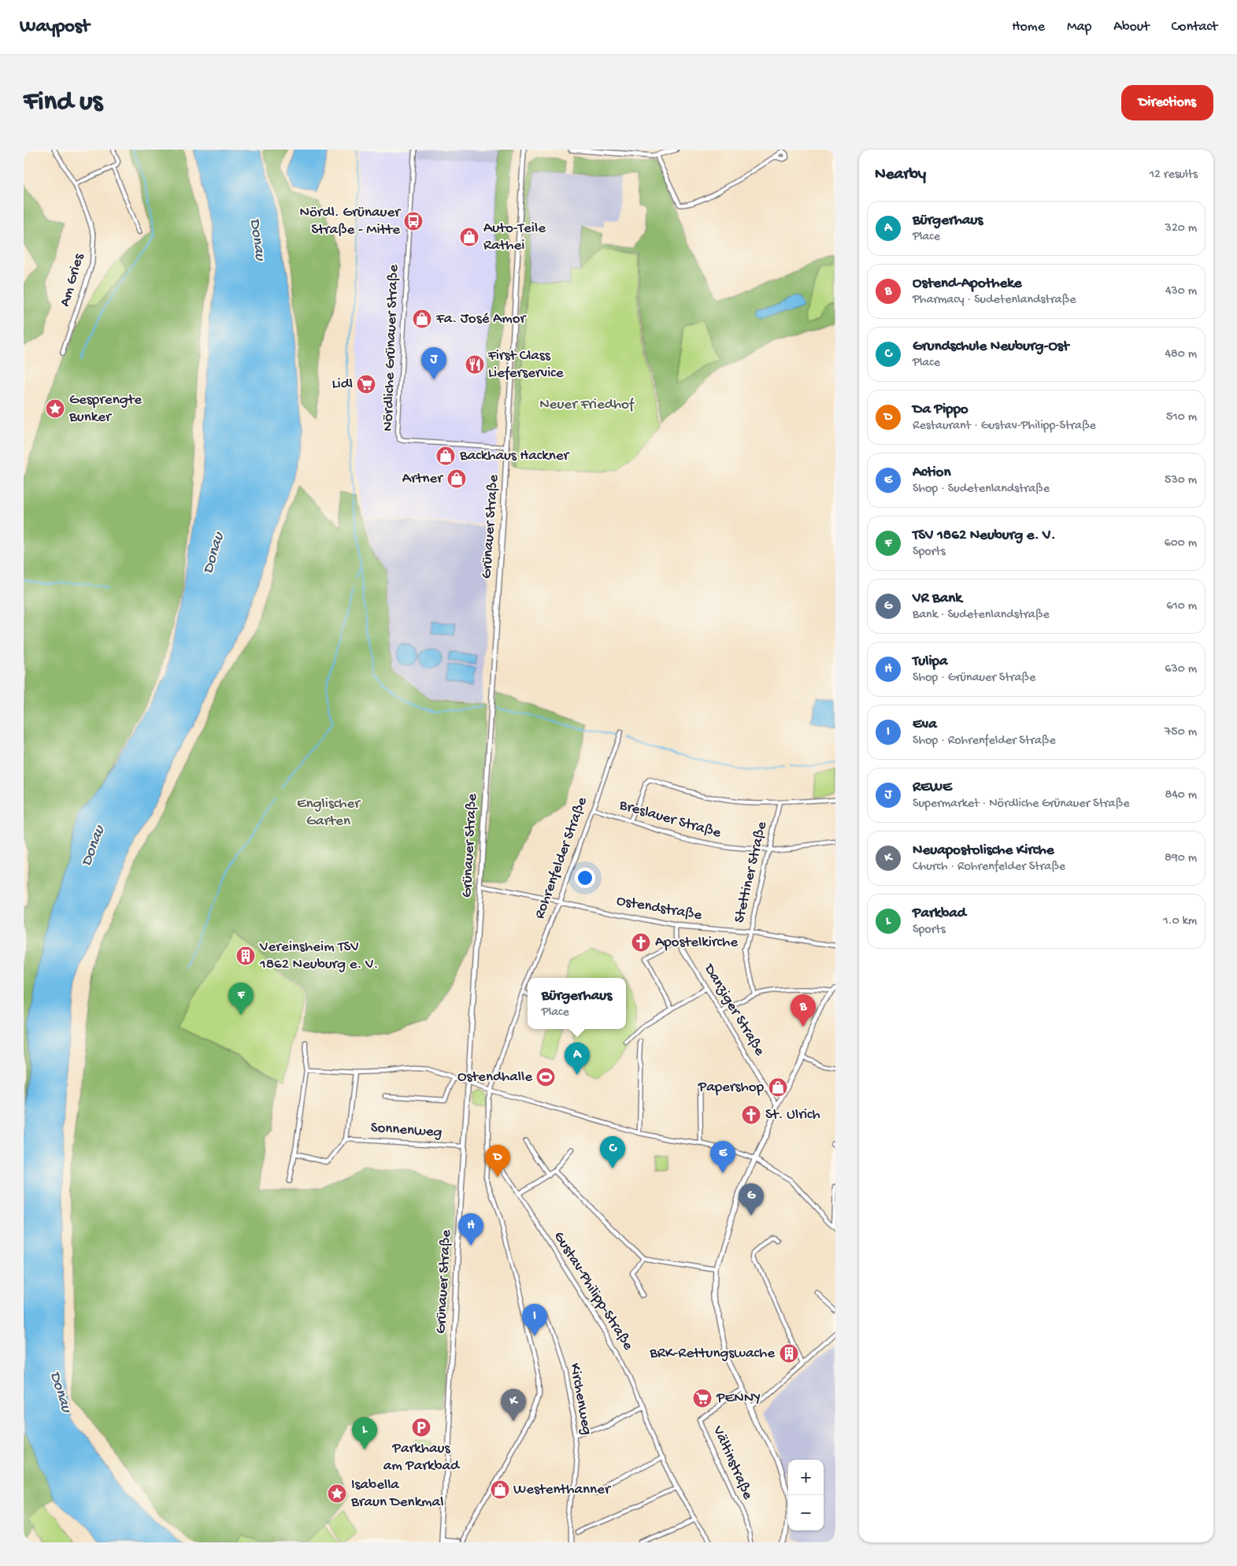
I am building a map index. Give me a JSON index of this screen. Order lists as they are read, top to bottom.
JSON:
{
  "streets": {
    "street": [
      "Am Gries",
      "Nördliche Grünauer Straße",
      "Grünauer Straße",
      "Breslauer Straße",
      "Rohrenfelder Straße",
      "Stettiner Straße",
      "Ostendstraße",
      "Danziger Straße",
      "Sonnenweg",
      "Gustav-Philipp-Straße",
      "Kirchenweg",
      "Vältinstraße"
    ]
  },
  "crossings": [
    ["Nördliche Grünauer Straße", "Grünauer Straße"],
    ["Grünauer Straße", "Ostendstraße"],
    ["Grünauer Straße", "Sonnenweg"],
    ["Breslauer Straße", "Rohrenfelder Straße"],
    ["Breslauer Straße", "Stettiner Straße"],
    ["Rohrenfelder Straße", "Ostendstraße"],
    ["Rohrenfelder Straße", "Gustav-Philipp-Straße"],
    ["Stettiner Straße", "Ostendstraße"],
    ["Ostendstraße", "Danziger Straße"]
  ],
  "water": ["Donau"],
  "parks": ["Neuer Friedhof", "Englischer Garten"],
  "places": {
    "bus stop": ["Nördl. Grünauer Straße - Mitte"],
    "shop": [
      "Auto-Teile Rathei",
      "Fa. José Amor",
      "Backhaus Hackner",
      "Artner",
      "Papershop",
      "Westenthanner"
    ],
    "restaurant": ["First Class Lieferservice"],
    "supermarket": ["Lidl", "PENNY"],
    "place": ["Gesprengte Bunker", "Isabella Braun Denkmal"],
    "church": ["Apostelkirche", "St. Ulrich"],
    "building": ["Vereinsheim TSV 1862 Neuburg e. V.", "BRK-Rettungswache"],
    "sports": ["Ostendhalle"],
    "parking": ["Parkhaus am Parkbad"]
  },
  "page": {
    "header": "Waypost",
    "nav": [
      "Home",
      "Map",
      "About",
      "Contact"
    ],
    "buttons": "Directions",
    "title": "Find us",
    "heading": ["Nearby", "12 results"],
    "list": [
      {
        "mark": "A",
        "name": "Bürgerhaus",
        "note": "Place",
        "value": "320 m"
      },
      {
        "mark": "B",
        "name": "Ostend-Apotheke",
        "note": "Pharmacy · Sudetenlandstraße",
        "value": "430 m"
      },
      {
        "mark": "C",
        "name": "Grundschule Neuburg-Ost",
        "note": "Place",
        "value": "480 m"
      },
      {
        "mark": "D",
        "name": "Da Pippo",
        "note": "Restaurant · Gustav-Philipp-Straße",
        "value": "510 m"
      },
      {
        "mark": "E",
        "name": "Action",
        "note": "Shop · Sudetenlandstraße",
        "value": "530 m"
      },
      {
        "mark": "F",
        "name": "TSV 1862 Neuburg e. V.",
        "note": "Sports",
        "value": "600 m"
      },
      {
        "mark": "G",
        "name": "VR Bank",
        "note": "Bank · Sudetenlandstraße",
        "value": "610 m"
      },
      {
        "mark": "H",
        "name": "Tulipa",
        "note": "Shop · Grünauer Straße",
        "value": "630 m"
      },
      {
        "mark": "I",
        "name": "Eva",
        "note": "Shop · Rohrenfelder Straße",
        "value": "750 m"
      },
      {
        "mark": "J",
        "name": "REWE",
        "note": "Supermarket · Nördliche Grünauer Straße",
        "value": "840 m"
      },
      {
        "mark": "K",
        "name": "Neuapostolische Kirche",
        "note": "Church · Rohrenfelder Straße",
        "value": "890 m"
      },
      {
        "mark": "L",
        "name": "Parkbad",
        "note": "Sports",
        "value": "1.0 km"
      }
    ],
    "pins": [
      "J",
      "F",
      "B",
      "A",
      "C",
      "E",
      "D",
      "G",
      "H",
      "I",
      "K",
      "L"
    ],
    "popup": ["Bürgerhaus", "Place"],
    "map_buttons": ["+", "−"]
  }
}
